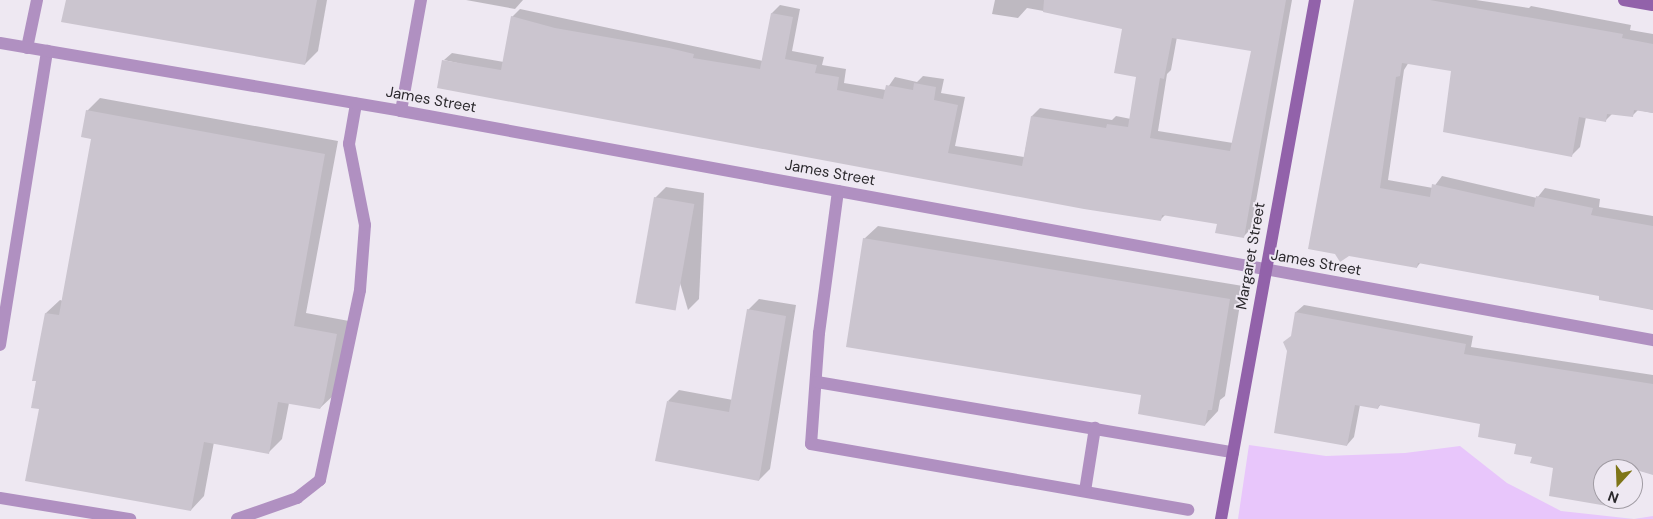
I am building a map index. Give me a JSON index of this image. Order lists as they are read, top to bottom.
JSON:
{
  "streets": {
    "street": ["James Street", "Margaret Street"]
  },
  "crossings": [
    ["James Street", "Margaret Street"]
  ],
  "north": "bottom"
}
